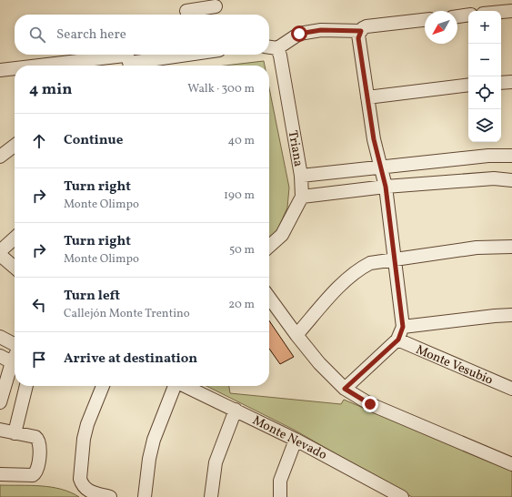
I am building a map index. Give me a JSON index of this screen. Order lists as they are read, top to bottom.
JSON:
{
  "streets": {
    "street": ["Triana", "Monte Vesubio", "Monte Nevado"]
  },
  "north": "bottom left",
  "page": {
    "map_buttons": ["+", "−"],
    "search": "Search here",
    "heading": ["4 min", "Walk · 300 m"],
    "list": [
      ["Continue", "40 m"],
      ["Turn right", "Monte Olimpo", "190 m"],
      ["Turn right", "Monte Olimpo", "50 m"],
      ["Turn left", "Callejón Monte Trentino", "20 m"],
      "Arrive at destination"
    ]
  }
}
